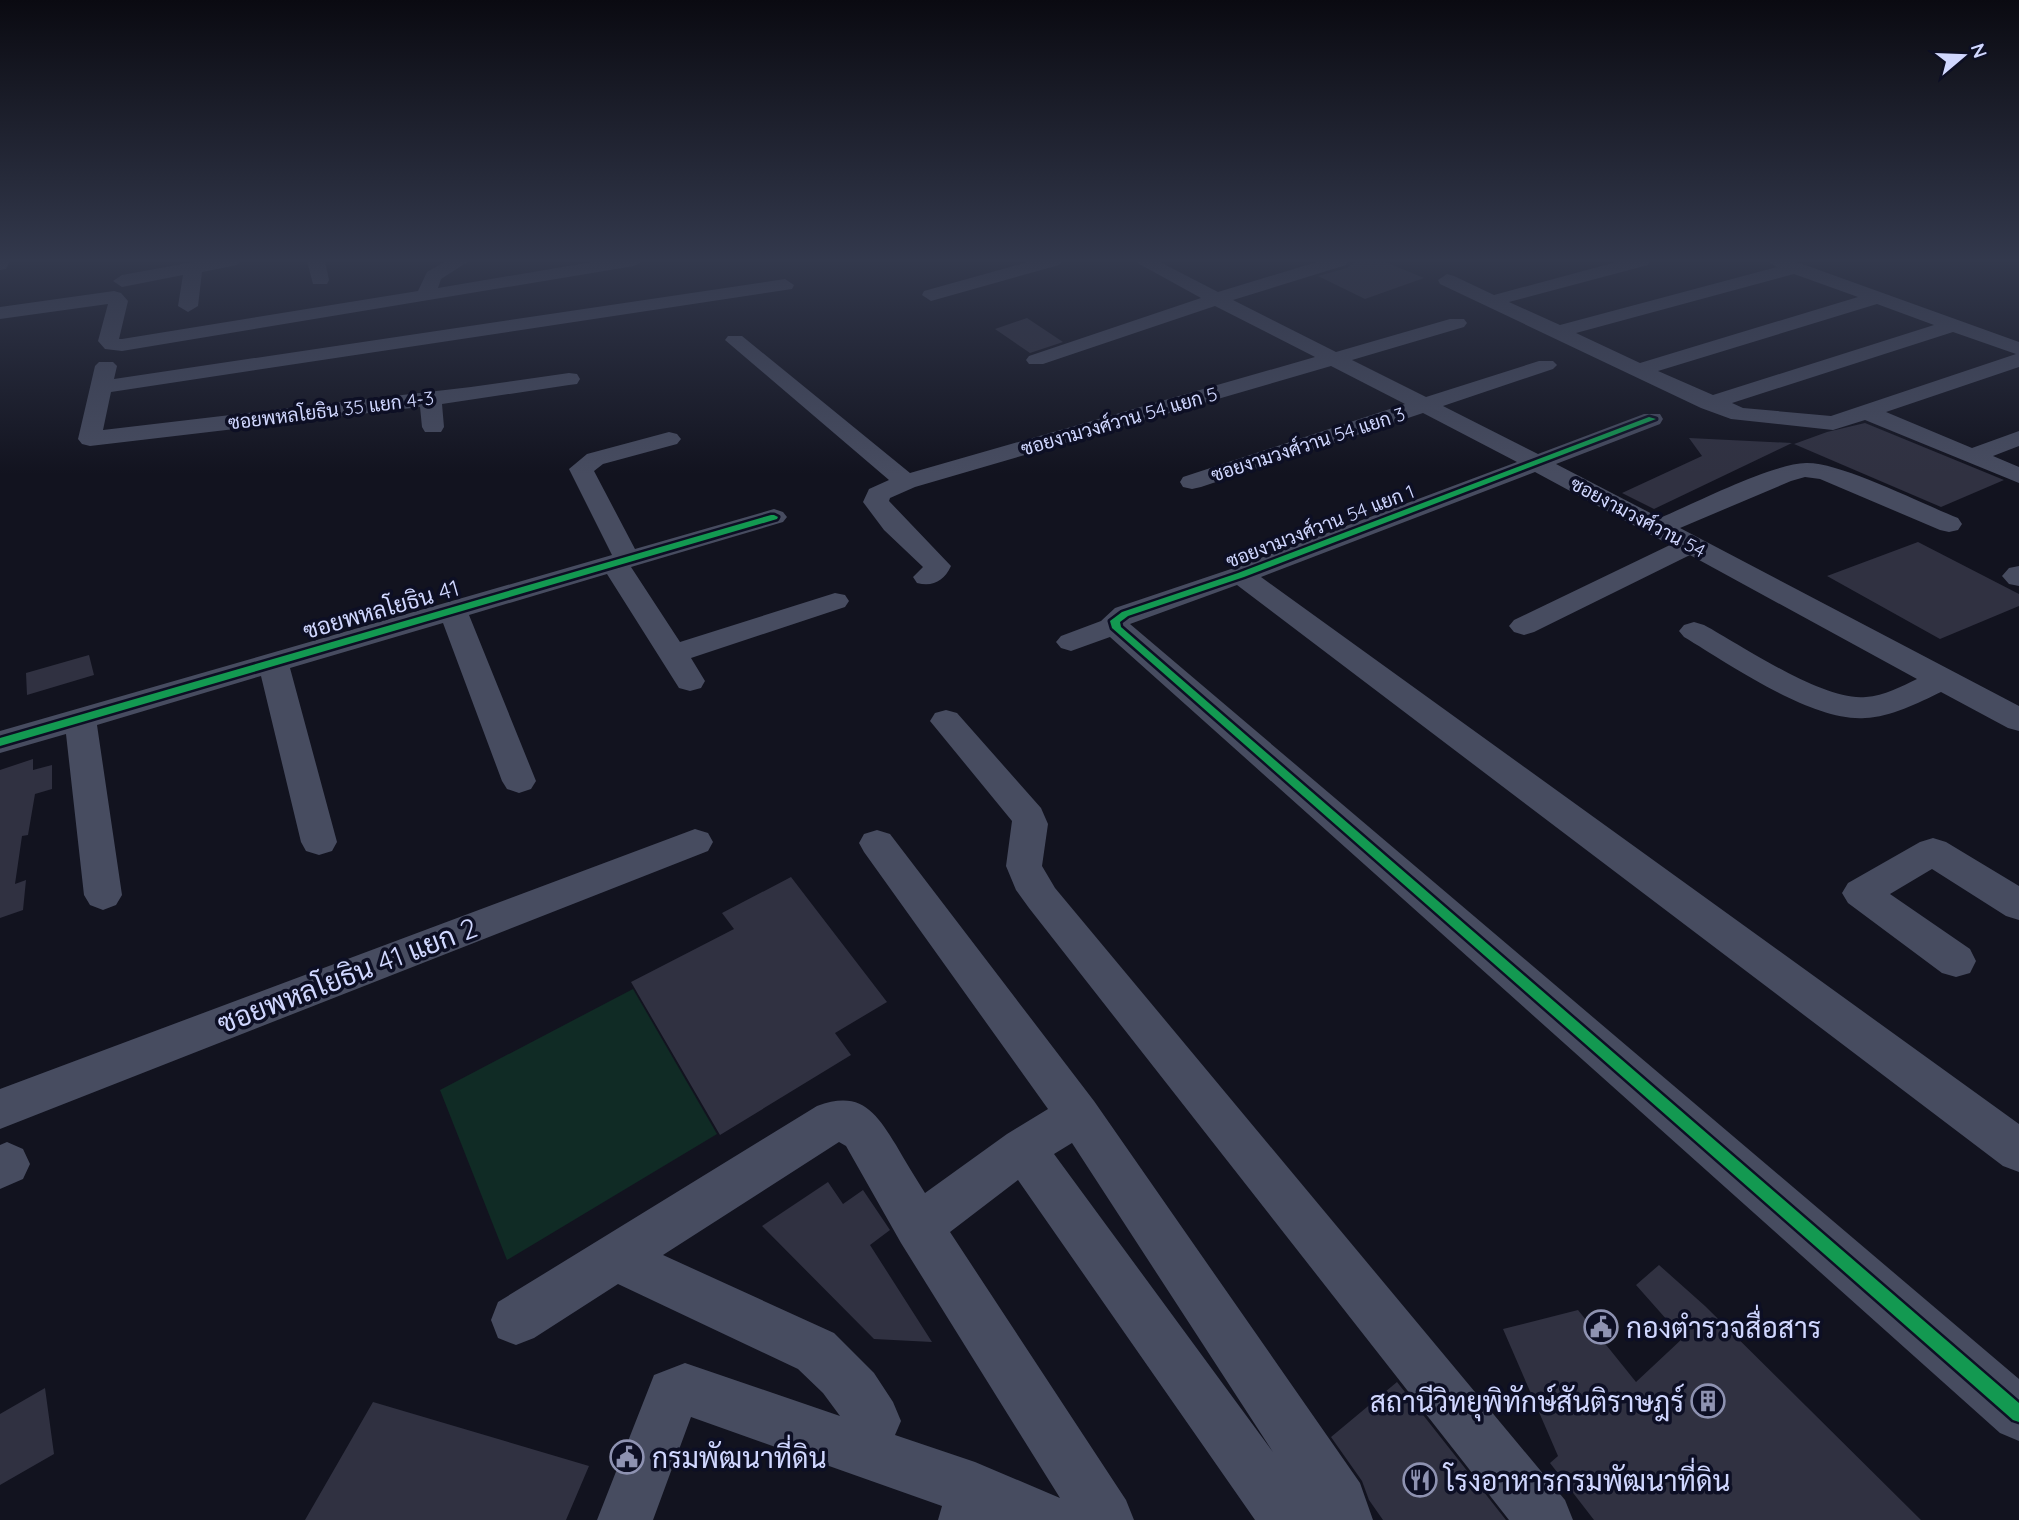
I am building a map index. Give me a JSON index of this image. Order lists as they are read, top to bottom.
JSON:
{
  "streets": {
    "street": [
      "ซอยพหลโยธิน 35 แยก 4-3",
      "ซอยงามวงศ์วาน 54 แยก 5",
      "ซอยงามวงศ์วาน 54 แยก 3",
      "ซอยงามวงศ์วาน 54",
      "ซอยงามวงศ์วาน 54 แยก 1",
      "ซอยพหลโยธิน 41",
      "ซอยพหลโยธิน 41 แยก 2"
    ]
  },
  "crossings": [
    ["ซอยงามวงศ์วาน 54 แยก 5", "ซอยงามวงศ์วาน 54"],
    ["ซอยงามวงศ์วาน 54 แยก 3", "ซอยงามวงศ์วาน 54"],
    ["ซอยงามวงศ์วาน 54", "ซอยงามวงศ์วาน 54 แยก 1"]
  ],
  "places": {
    "public building": ["กองตำรวจสื่อสาร", "กรมพัฒนาที่ดิน"],
    "building": ["สถานีวิทยุพิทักษ์สันติราษฎร์"],
    "restaurant": ["โรงอาหารกรมพัฒนาที่ดิน"]
  },
  "north": "right"
}
